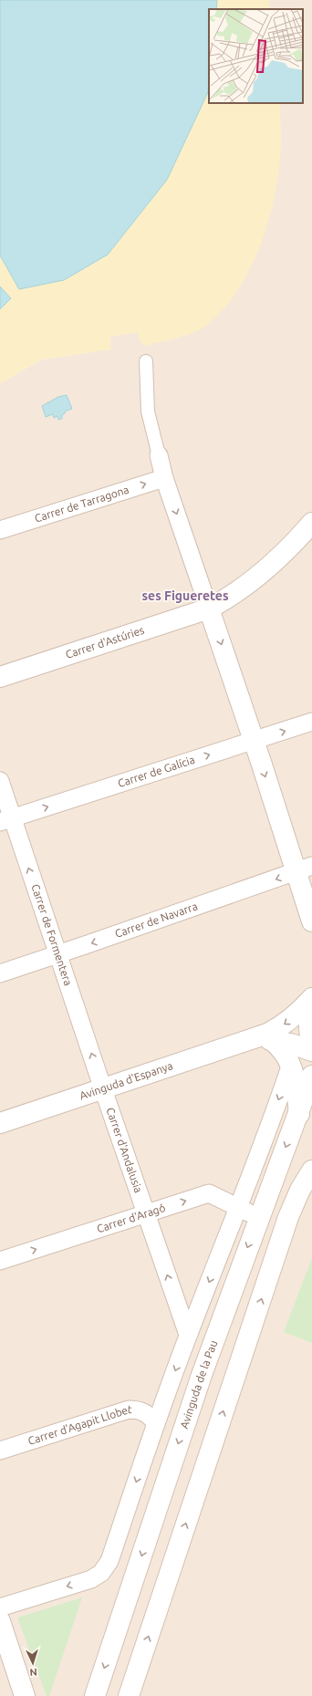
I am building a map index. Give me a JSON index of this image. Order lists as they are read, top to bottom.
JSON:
{
  "streets": {
    "main road": ["Carrer d'Astúries", "Avinguda d'Espanya", "Avinguda de la Pau"],
    "street": [
      "Carrer de Tarragona",
      "Carrer de Galícia",
      "Carrer de Navarra",
      "Carrer de Formentera",
      "Carrer d'Andalusia",
      "Carrer d'Aragó",
      "Carrer d'Agapit Llobet"
    ]
  },
  "crossings": [
    ["Carrer de Galícia", "Carrer de Formentera"],
    ["Carrer de Navarra", "Carrer de Formentera"],
    ["Carrer de Formentera", "Avinguda d'Espanya"],
    ["Carrer de Formentera", "Carrer d'Andalusia"],
    ["Avinguda d'Espanya", "Carrer d'Andalusia"],
    ["Carrer d'Andalusia", "Carrer d'Aragó"],
    ["Carrer d'Aragó", "Avinguda de la Pau"]
  ],
  "one_way": [
    "Carrer de Tarragona",
    "Carrer de Galícia",
    "Carrer de Navarra",
    "Carrer de Formentera",
    "Carrer d'Andalusia",
    "Carrer d'Aragó"
  ],
  "districts": ["ses Figueretes"],
  "north": "bottom"
}
